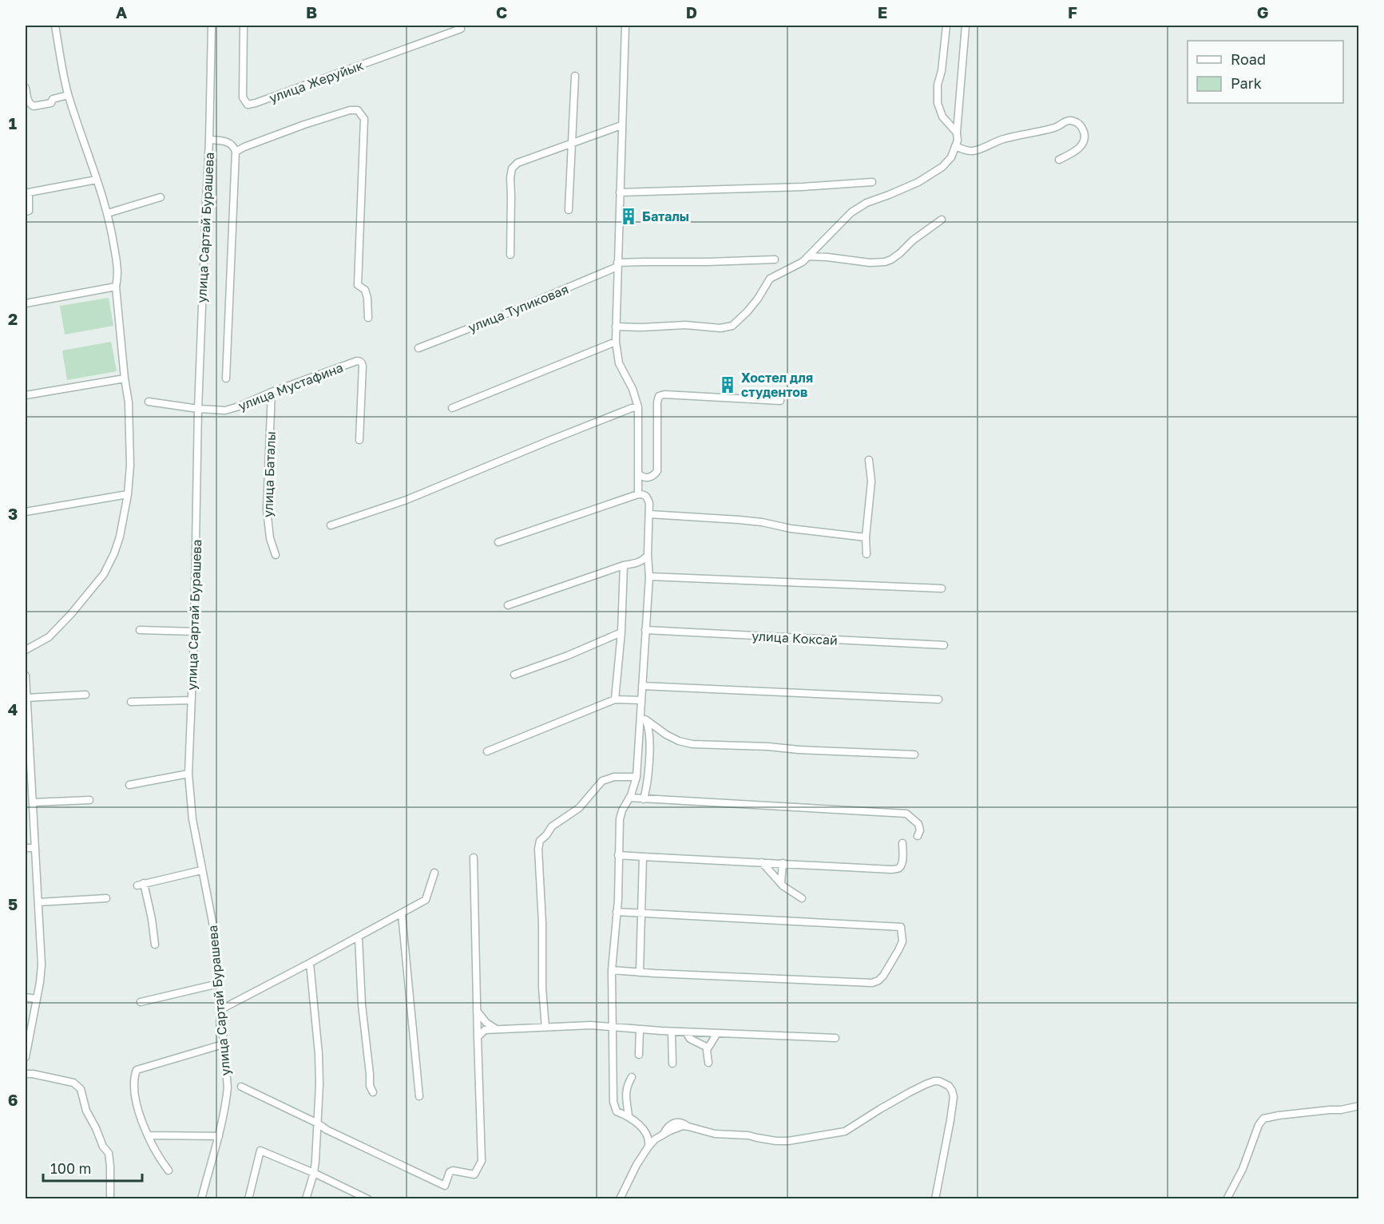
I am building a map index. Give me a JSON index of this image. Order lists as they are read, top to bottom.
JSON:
{
  "streets": {
    "street": [
      "улица Жеруйык",
      "улица Сартай Бурашева",
      "улица Тупиковая",
      "улица Мустафина",
      "улица Баталы",
      "улица Коксай"
    ]
  },
  "crossings": [
    ["улица Сартай Бурашева", "улица Мустафина"],
    ["улица Мустафина", "улица Баталы"]
  ],
  "places": {
    "building": ["Баталы", "Хостел для студентов"]
  },
  "legend": ["Road", "Park"],
  "scale_bar": "100 m",
  "grid": {
    "columns": [
      "A",
      "B",
      "C",
      "D",
      "E",
      "F",
      "G"
    ],
    "rows": [
      "1",
      "2",
      "3",
      "4",
      "5",
      "6"
    ]
  }
}
